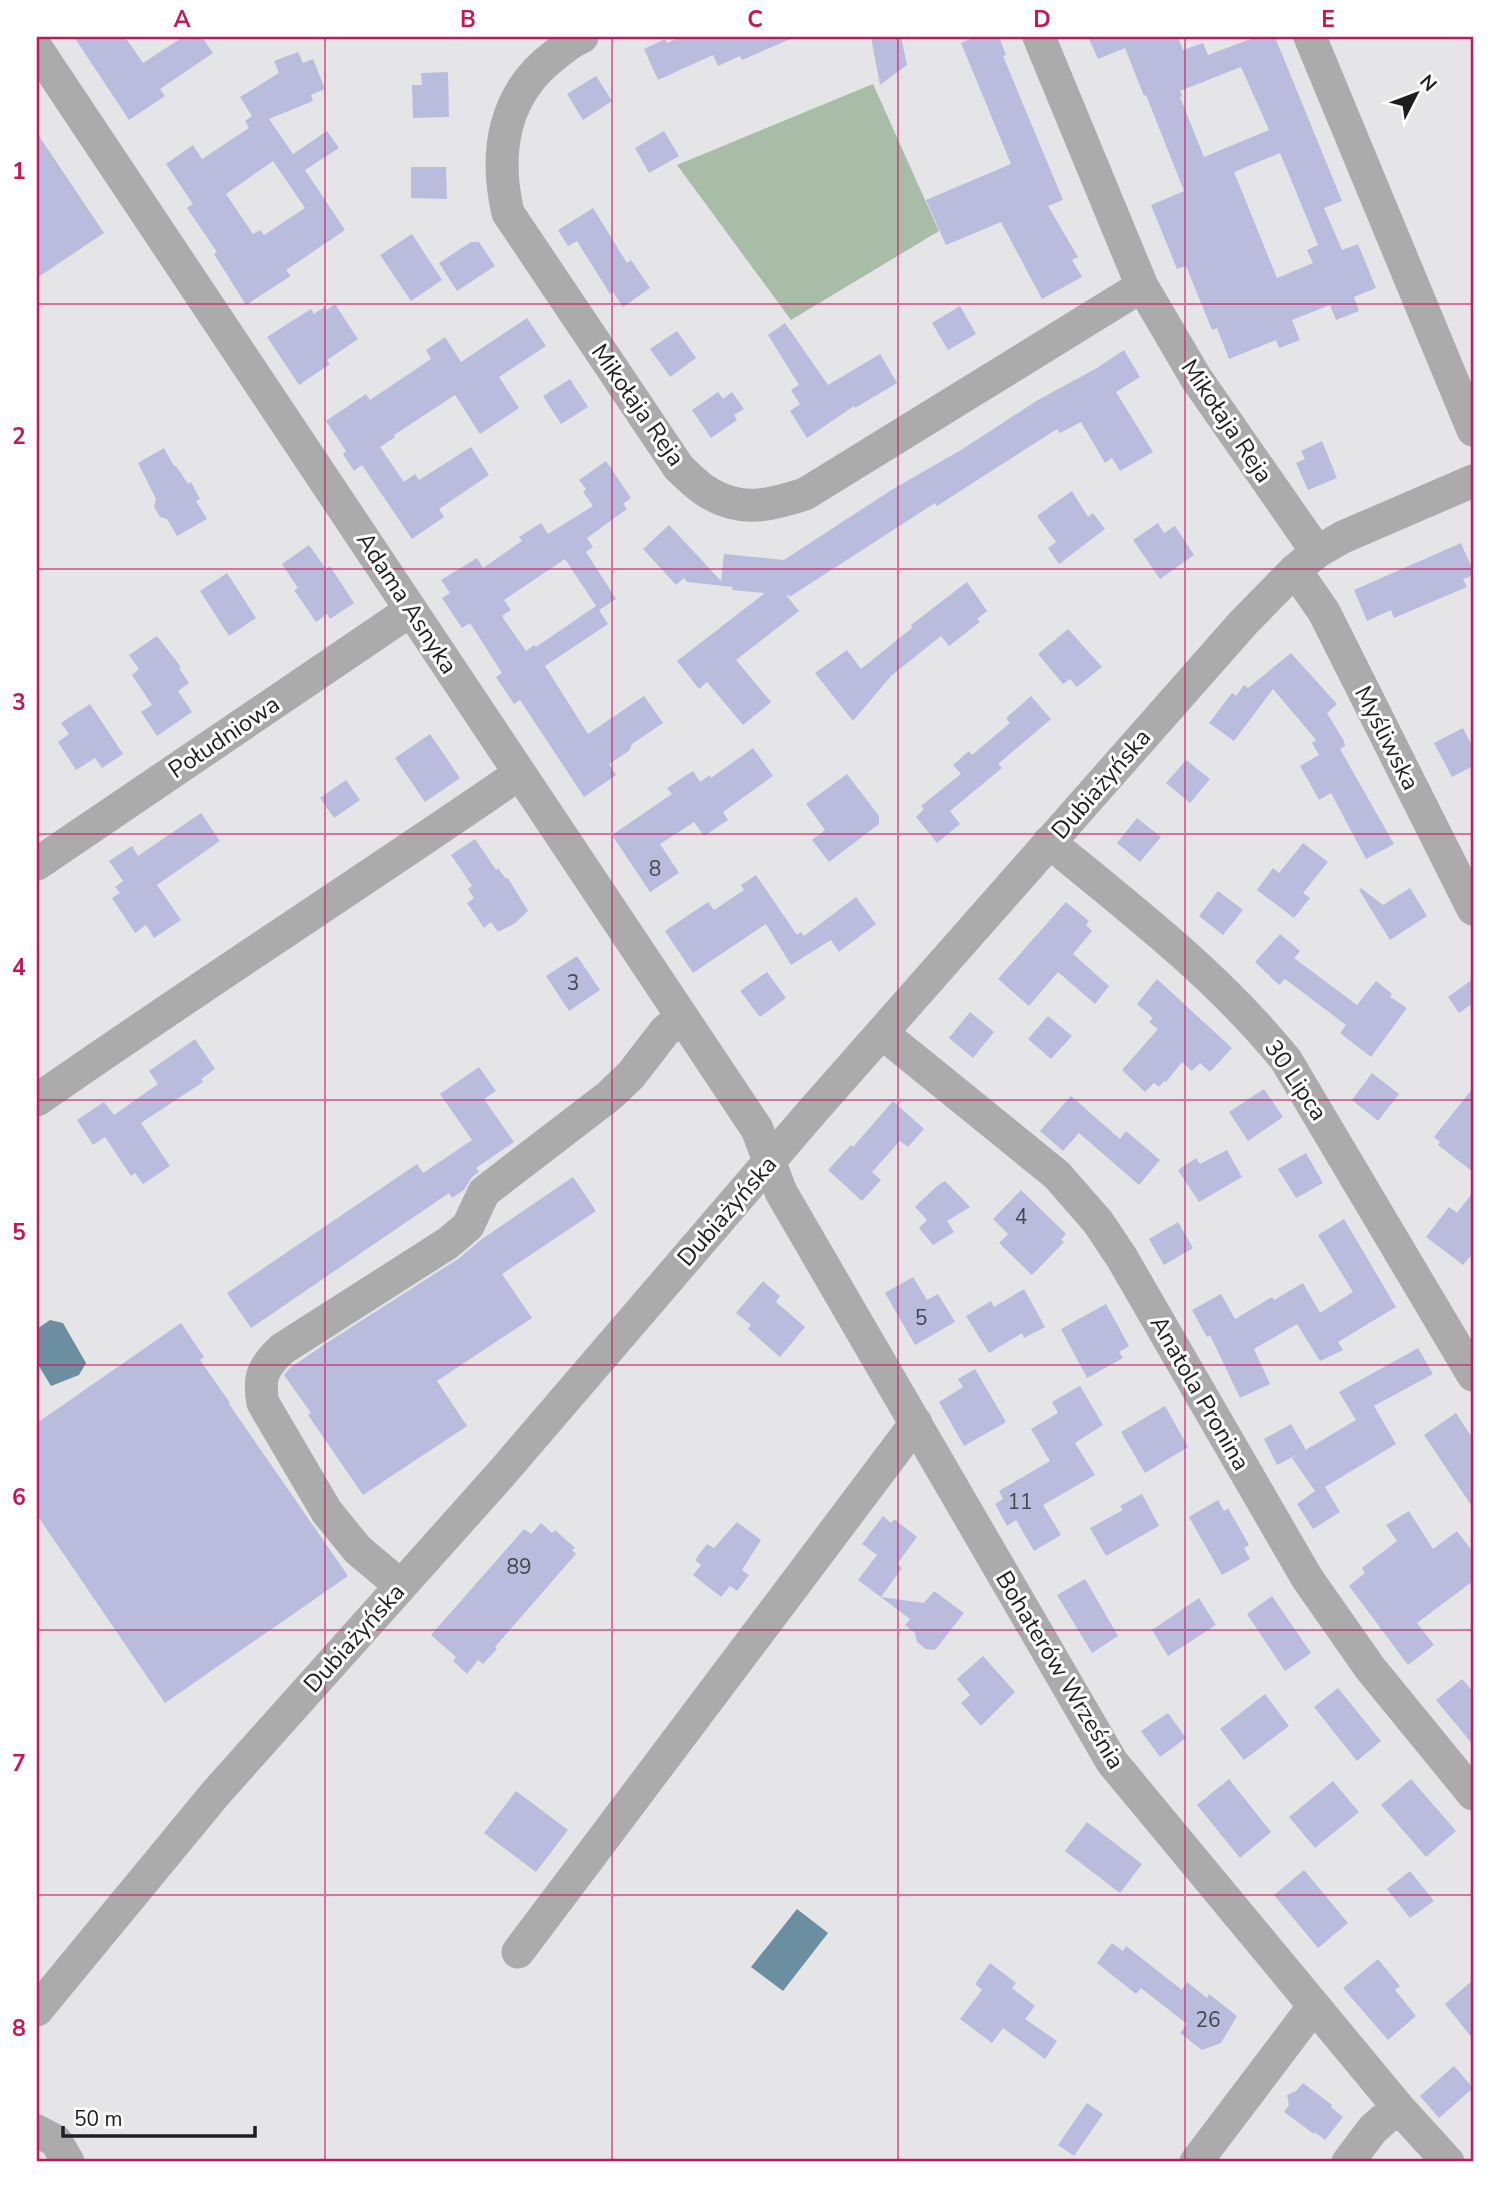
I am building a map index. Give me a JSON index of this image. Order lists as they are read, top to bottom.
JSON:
{
  "streets": {
    "street": [
      "Mikołaja Reja",
      "Adama Asnyka",
      "Południowa",
      "Myśliwska",
      "Dubiażyńska",
      "30 Lipca",
      "Anatola Pronina",
      "Bohaterów Września"
    ]
  },
  "crossings": [
    ["Mikołaja Reja", "Myśliwska"],
    ["Mikołaja Reja", "Dubiażyńska"],
    ["Adama Asnyka", "Południowa"],
    ["Adama Asnyka", "Dubiażyńska"],
    ["Adama Asnyka", "Bohaterów Września"],
    ["Myśliwska", "Dubiażyńska"],
    ["Dubiażyńska", "30 Lipca"],
    ["Dubiażyńska", "Anatola Pronina"],
    ["Dubiażyńska", "Bohaterów Września"]
  ],
  "house_numbers": [
    "8",
    "3",
    "4",
    "5",
    "11",
    "89",
    "26"
  ],
  "scale_bar": "50 m",
  "north": "top right",
  "grid": {
    "columns": [
      "A",
      "B",
      "C",
      "D",
      "E"
    ],
    "rows": [
      "1",
      "2",
      "3",
      "4",
      "5",
      "6",
      "7",
      "8"
    ]
  }
}
